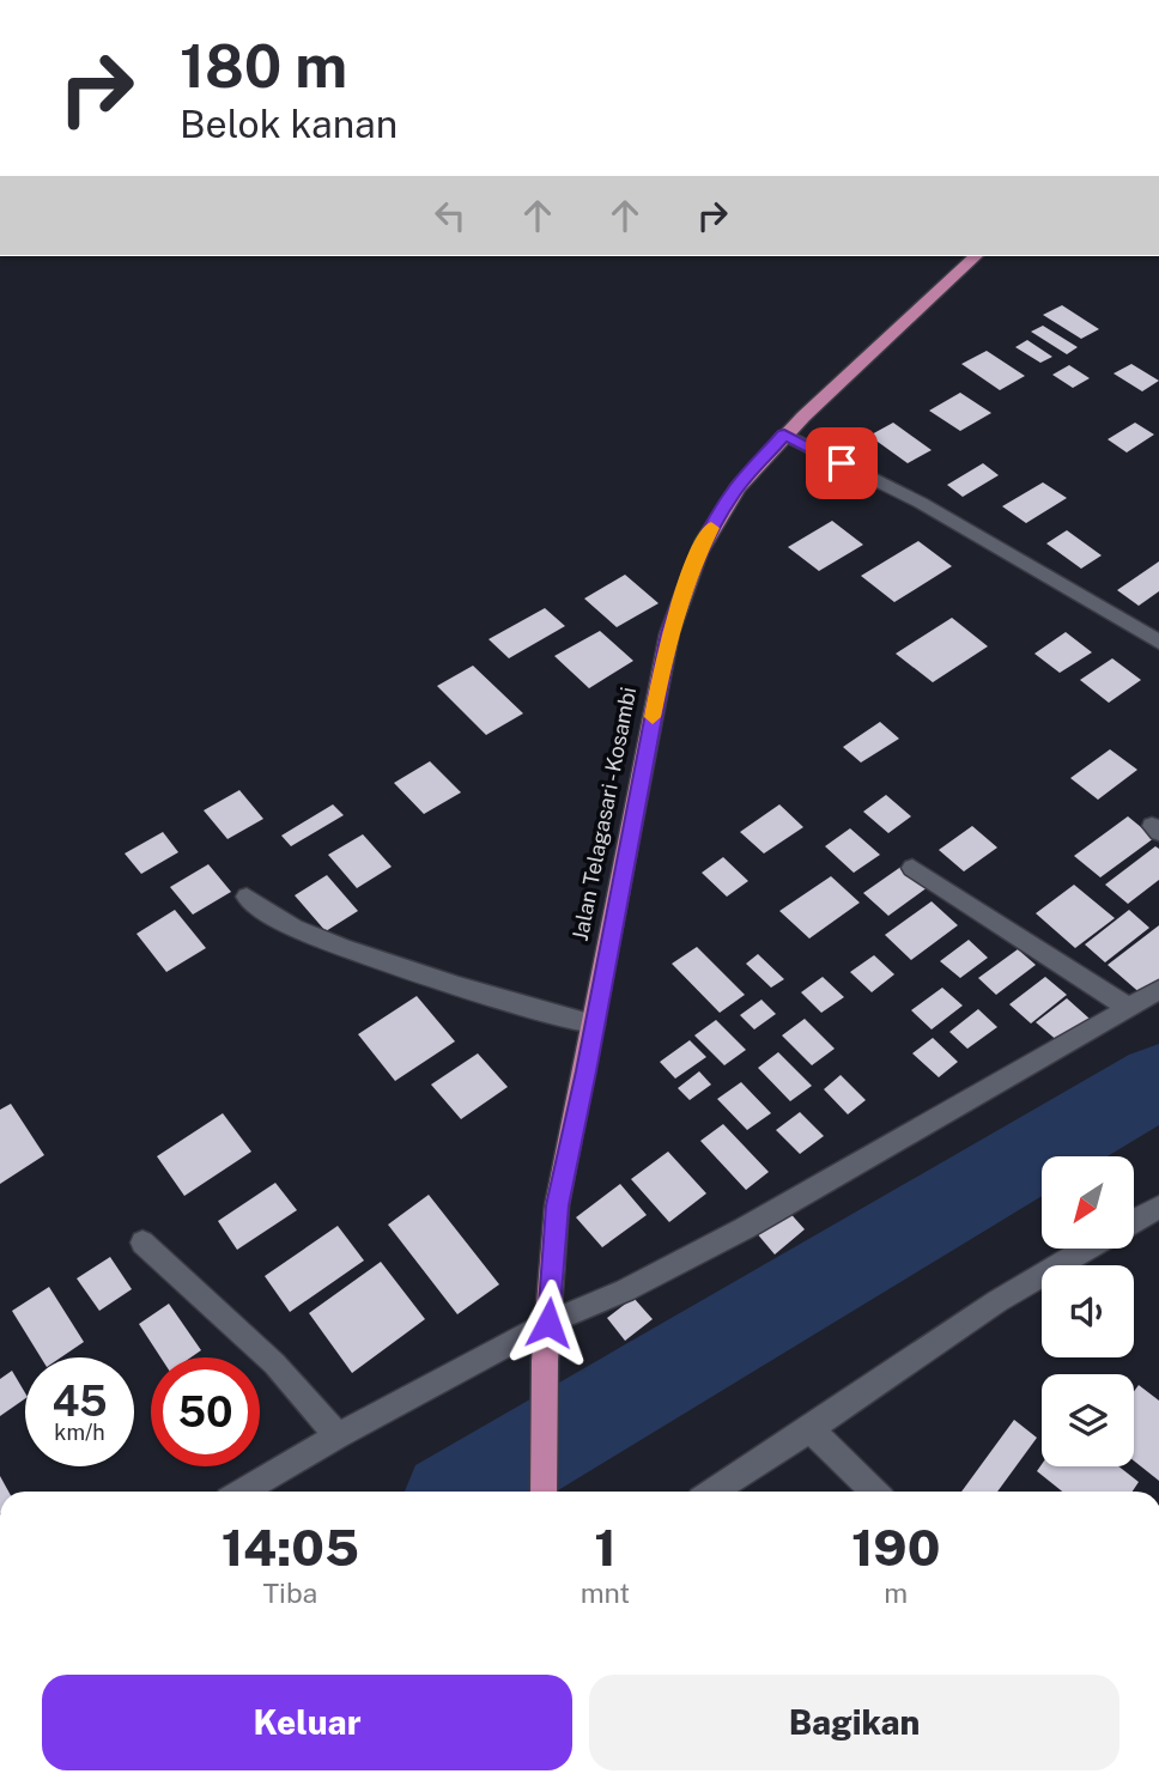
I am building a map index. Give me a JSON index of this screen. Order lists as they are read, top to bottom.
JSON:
{
  "streets": {
    "main road": ["Jalan Telagasari - Kosambi"]
  },
  "north": "bottom left",
  "page": {
    "turn": ["180 m", "Belok kanan"],
    "speed": "45 km/h",
    "limit": "50",
    "eta": [
      "14:05",
      "Tiba",
      "1",
      "mnt",
      "190",
      "m"
    ],
    "buttons": ["Keluar", "Bagikan"]
  }
}
